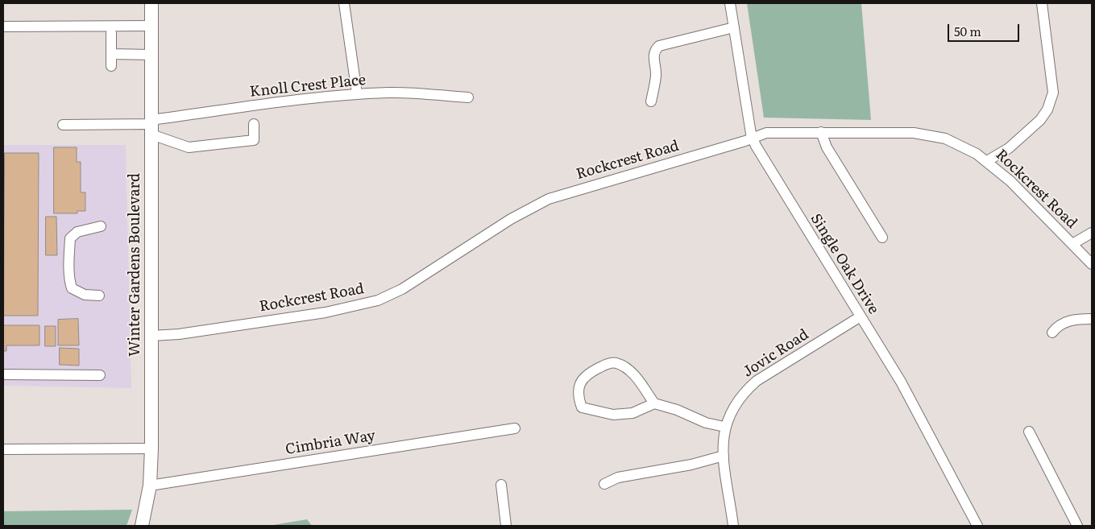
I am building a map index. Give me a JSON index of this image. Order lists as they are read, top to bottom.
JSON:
{
  "streets": {
    "main road": ["Winter Gardens Boulevard"],
    "street": [
      "Knoll Crest Place",
      "Rockcrest Road",
      "Single Oak Drive",
      "Jovic Road",
      "Cimbria Way"
    ]
  },
  "crossings": [
    ["Knoll Crest Place", "Winter Gardens Boulevard"],
    ["Rockcrest Road", "Single Oak Drive"],
    ["Rockcrest Road", "Winter Gardens Boulevard"],
    ["Single Oak Drive", "Jovic Road"],
    ["Winter Gardens Boulevard", "Cimbria Way"]
  ],
  "scale_bar": "50 m"
}
